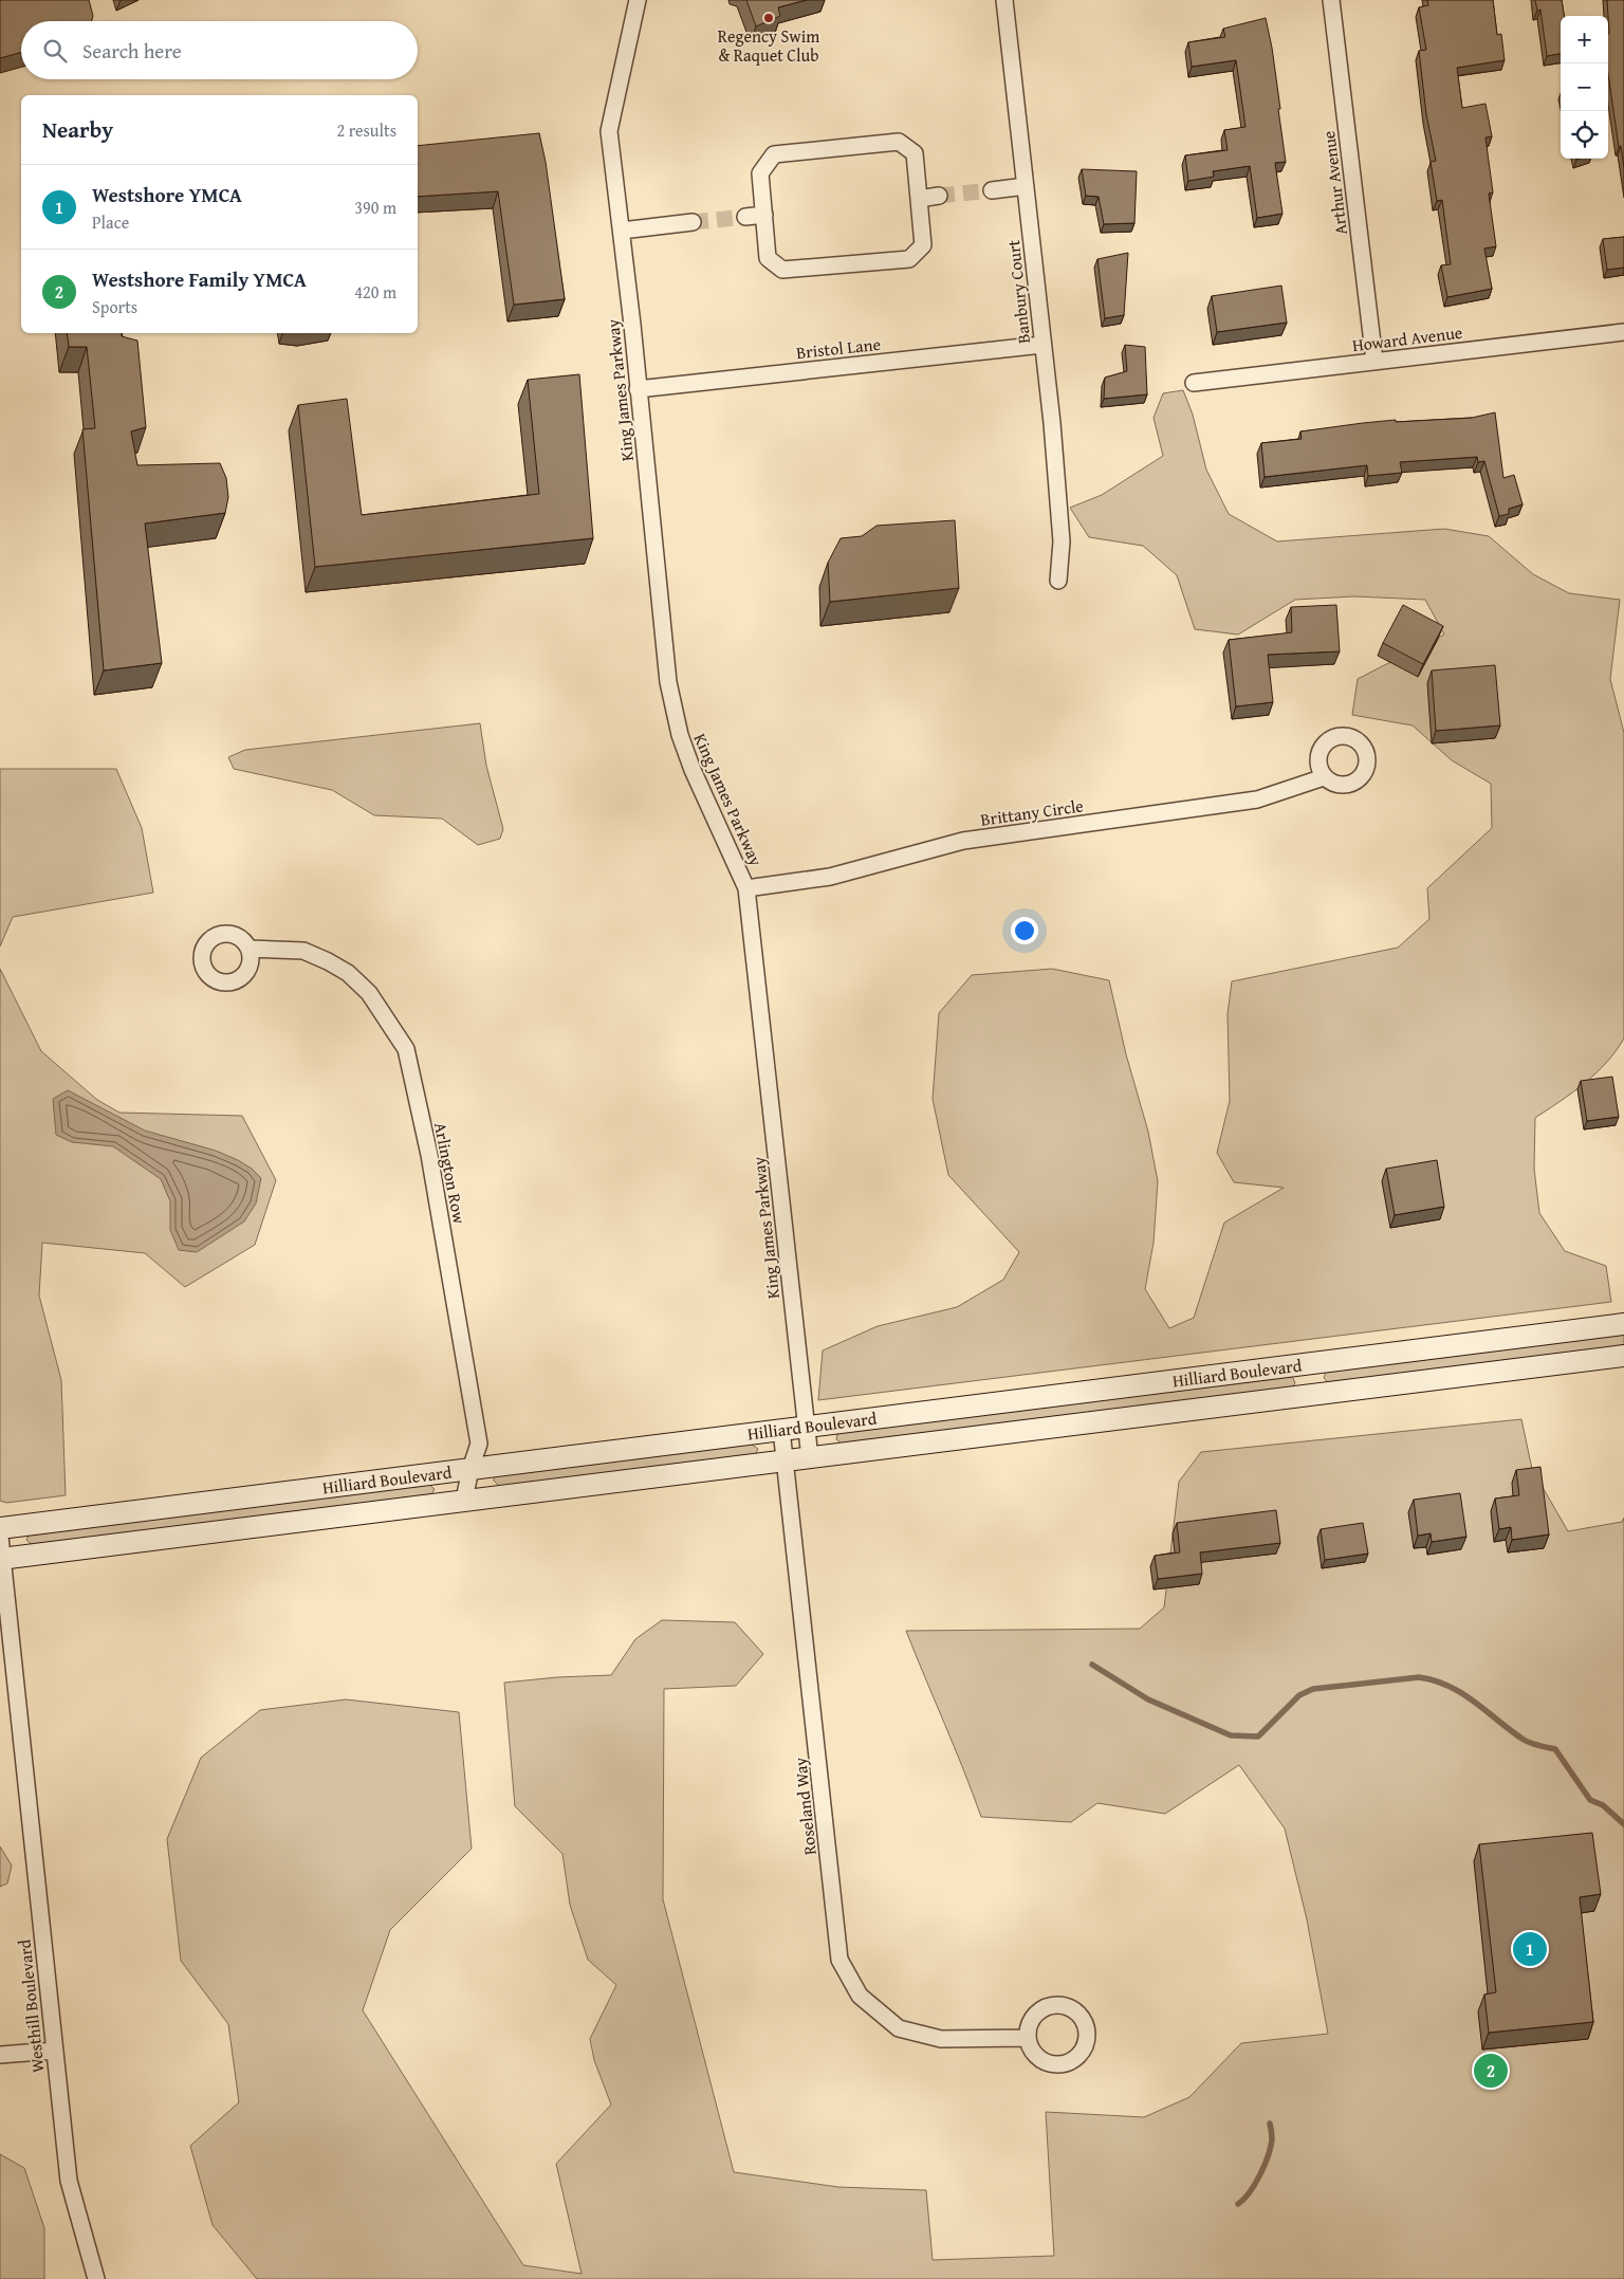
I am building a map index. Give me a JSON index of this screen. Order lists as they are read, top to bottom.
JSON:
{
  "streets": {
    "main road": ["Hilliard Boulevard"],
    "street": [
      "Arthur Avenue",
      "Banbury Court",
      "Howard Avenue",
      "Bristol Lane",
      "King James Parkway",
      "Brittany Circle",
      "Arlington Row",
      "Roseland Way",
      "Westhill Boulevard"
    ]
  },
  "crossings": [
    ["Arthur Avenue", "Howard Avenue"],
    ["Banbury Court", "Bristol Lane"],
    ["Bristol Lane", "King James Parkway"],
    ["King James Parkway", "Brittany Circle"],
    ["King James Parkway", "Hilliard Boulevard"],
    ["Arlington Row", "Hilliard Boulevard"],
    ["Hilliard Boulevard", "Roseland Way"],
    ["Hilliard Boulevard", "Westhill Boulevard"]
  ],
  "places": ["Regency Swim & Raquet Club"],
  "page": {
    "map_buttons": ["+", "−"],
    "search": "Search here",
    "heading": ["Nearby", "2 results"],
    "list": [
      {
        "mark": "1",
        "name": "Westshore YMCA",
        "note": "Place",
        "value": "390 m"
      },
      {
        "mark": "2",
        "name": "Westshore Family YMCA",
        "note": "Sports",
        "value": "420 m"
      }
    ],
    "pins": ["1", "2"]
  }
}
